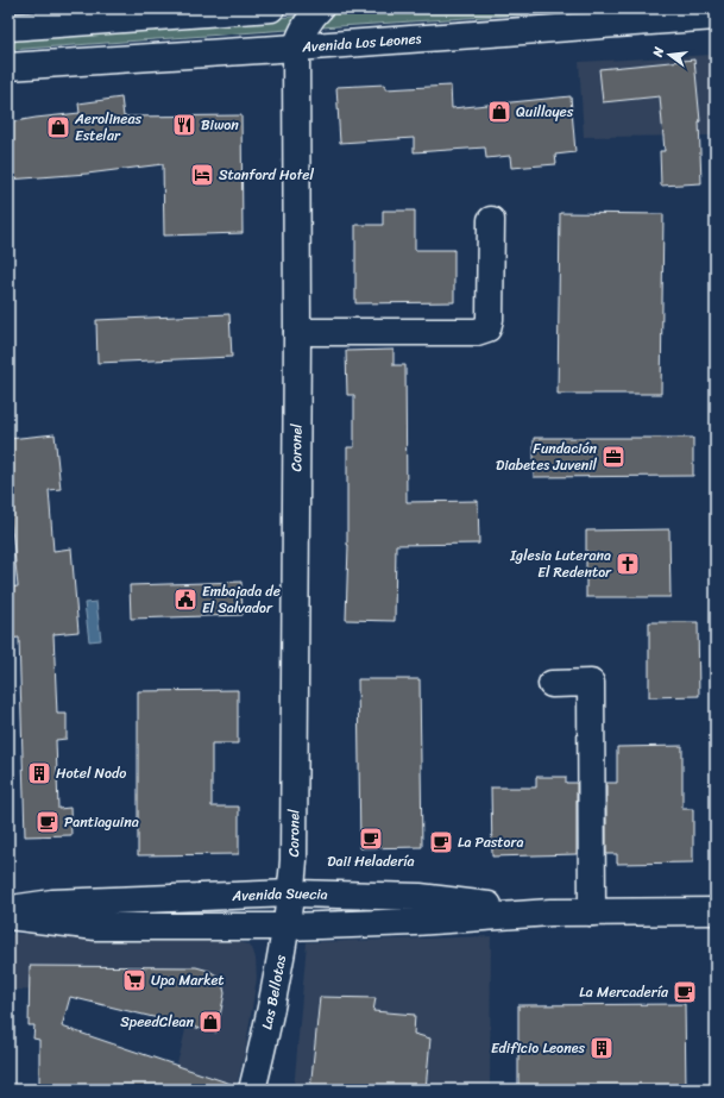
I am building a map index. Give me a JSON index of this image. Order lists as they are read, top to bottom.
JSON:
{
  "streets": {
    "street": [
      "Avenida Los Leones",
      "Coronel",
      "Avenida Suecia",
      "Las Bellotas"
    ]
  },
  "crossings": [
    ["Avenida Los Leones", "Coronel"],
    ["Coronel", "Avenida Suecia"],
    ["Coronel", "Las Bellotas"],
    ["Avenida Suecia", "Las Bellotas"]
  ],
  "places": {
    "shop": ["Quillayes", "Aerolineas Estelar", "SpeedClean"],
    "restaurant": ["Biwon"],
    "hotel": ["Stanford Hotel"],
    "office": ["Fundación Diabetes Juvenil"],
    "church": ["Iglesia Luterana El Redentor"],
    "public building": ["Embajada de El Salvador"],
    "building": ["Hotel Nodo", "Edificio Leones"],
    "cafe": [
      "Pantiaguina",
      "Dai! Heladería",
      "La Pastora",
      "La Mercadería"
    ],
    "supermarket": ["Upa Market"]
  },
  "north": "left"
}
